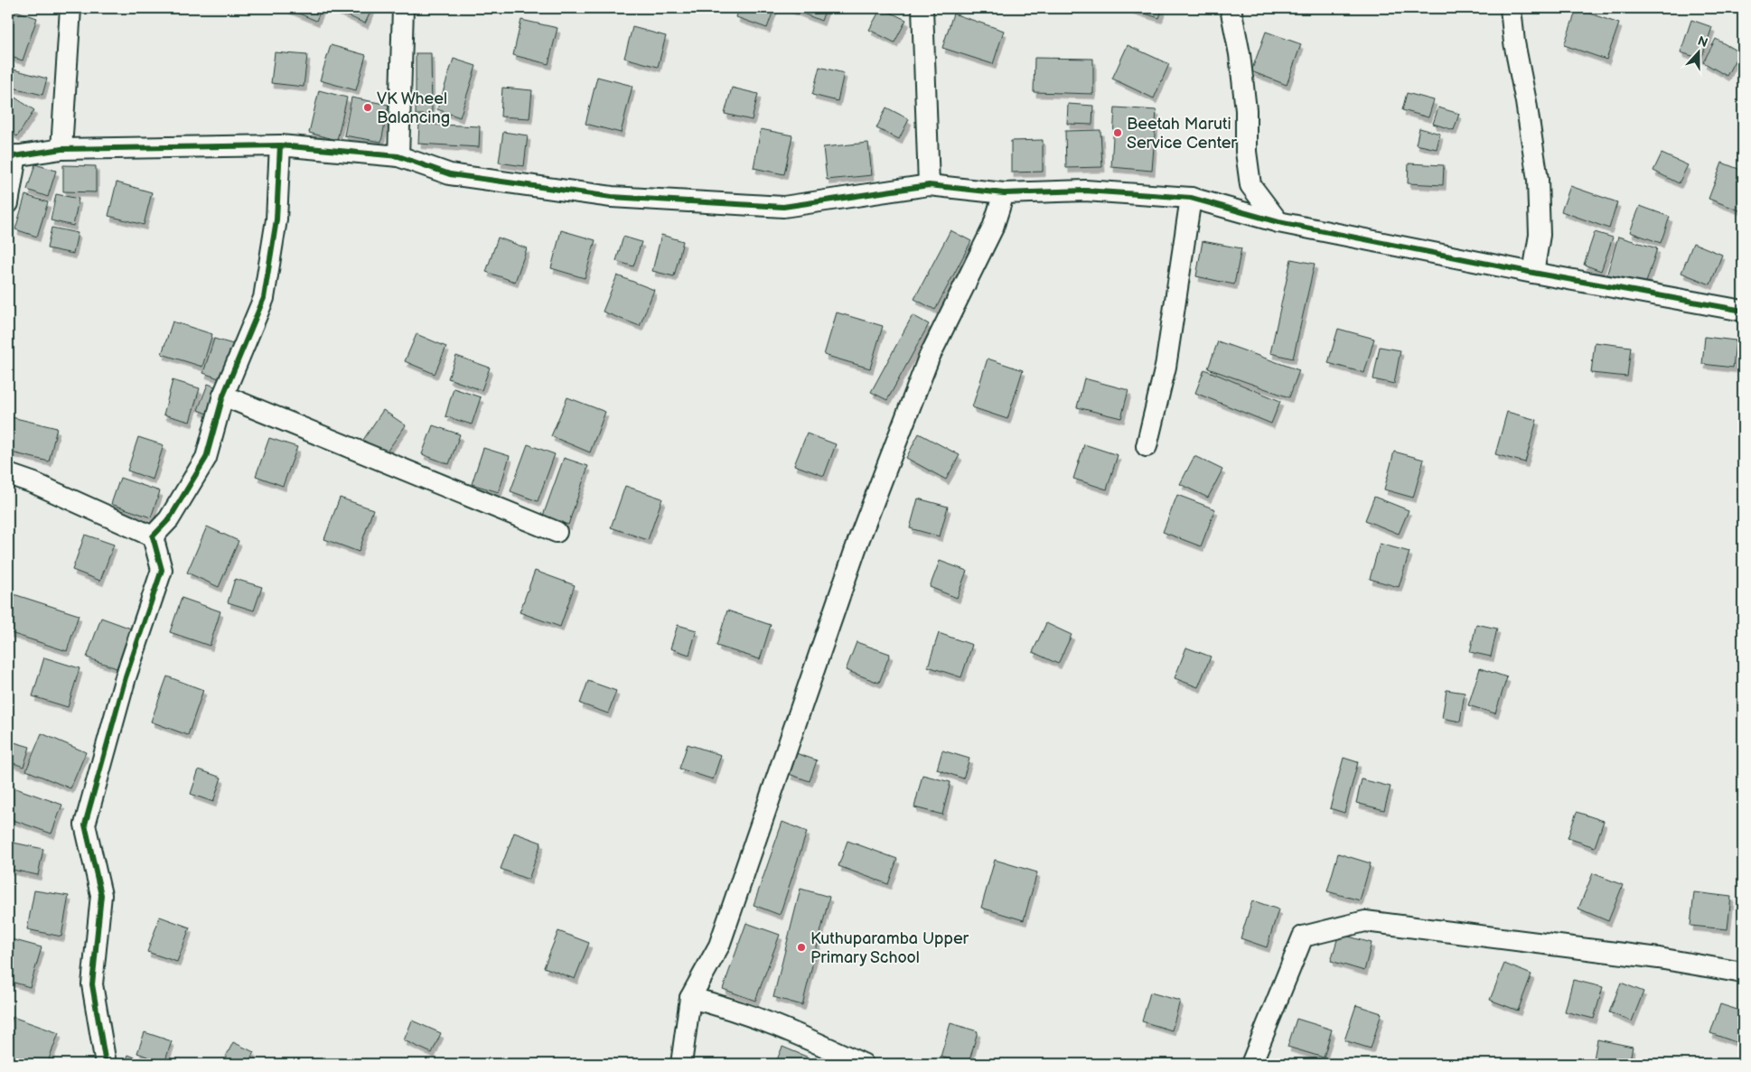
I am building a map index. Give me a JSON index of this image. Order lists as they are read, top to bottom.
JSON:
{
  "places": ["VK Wheel Balancing", "Beetah Maruti Service Center", "Kuthuparamba Upper Primary School"],
  "north": "top"
}
